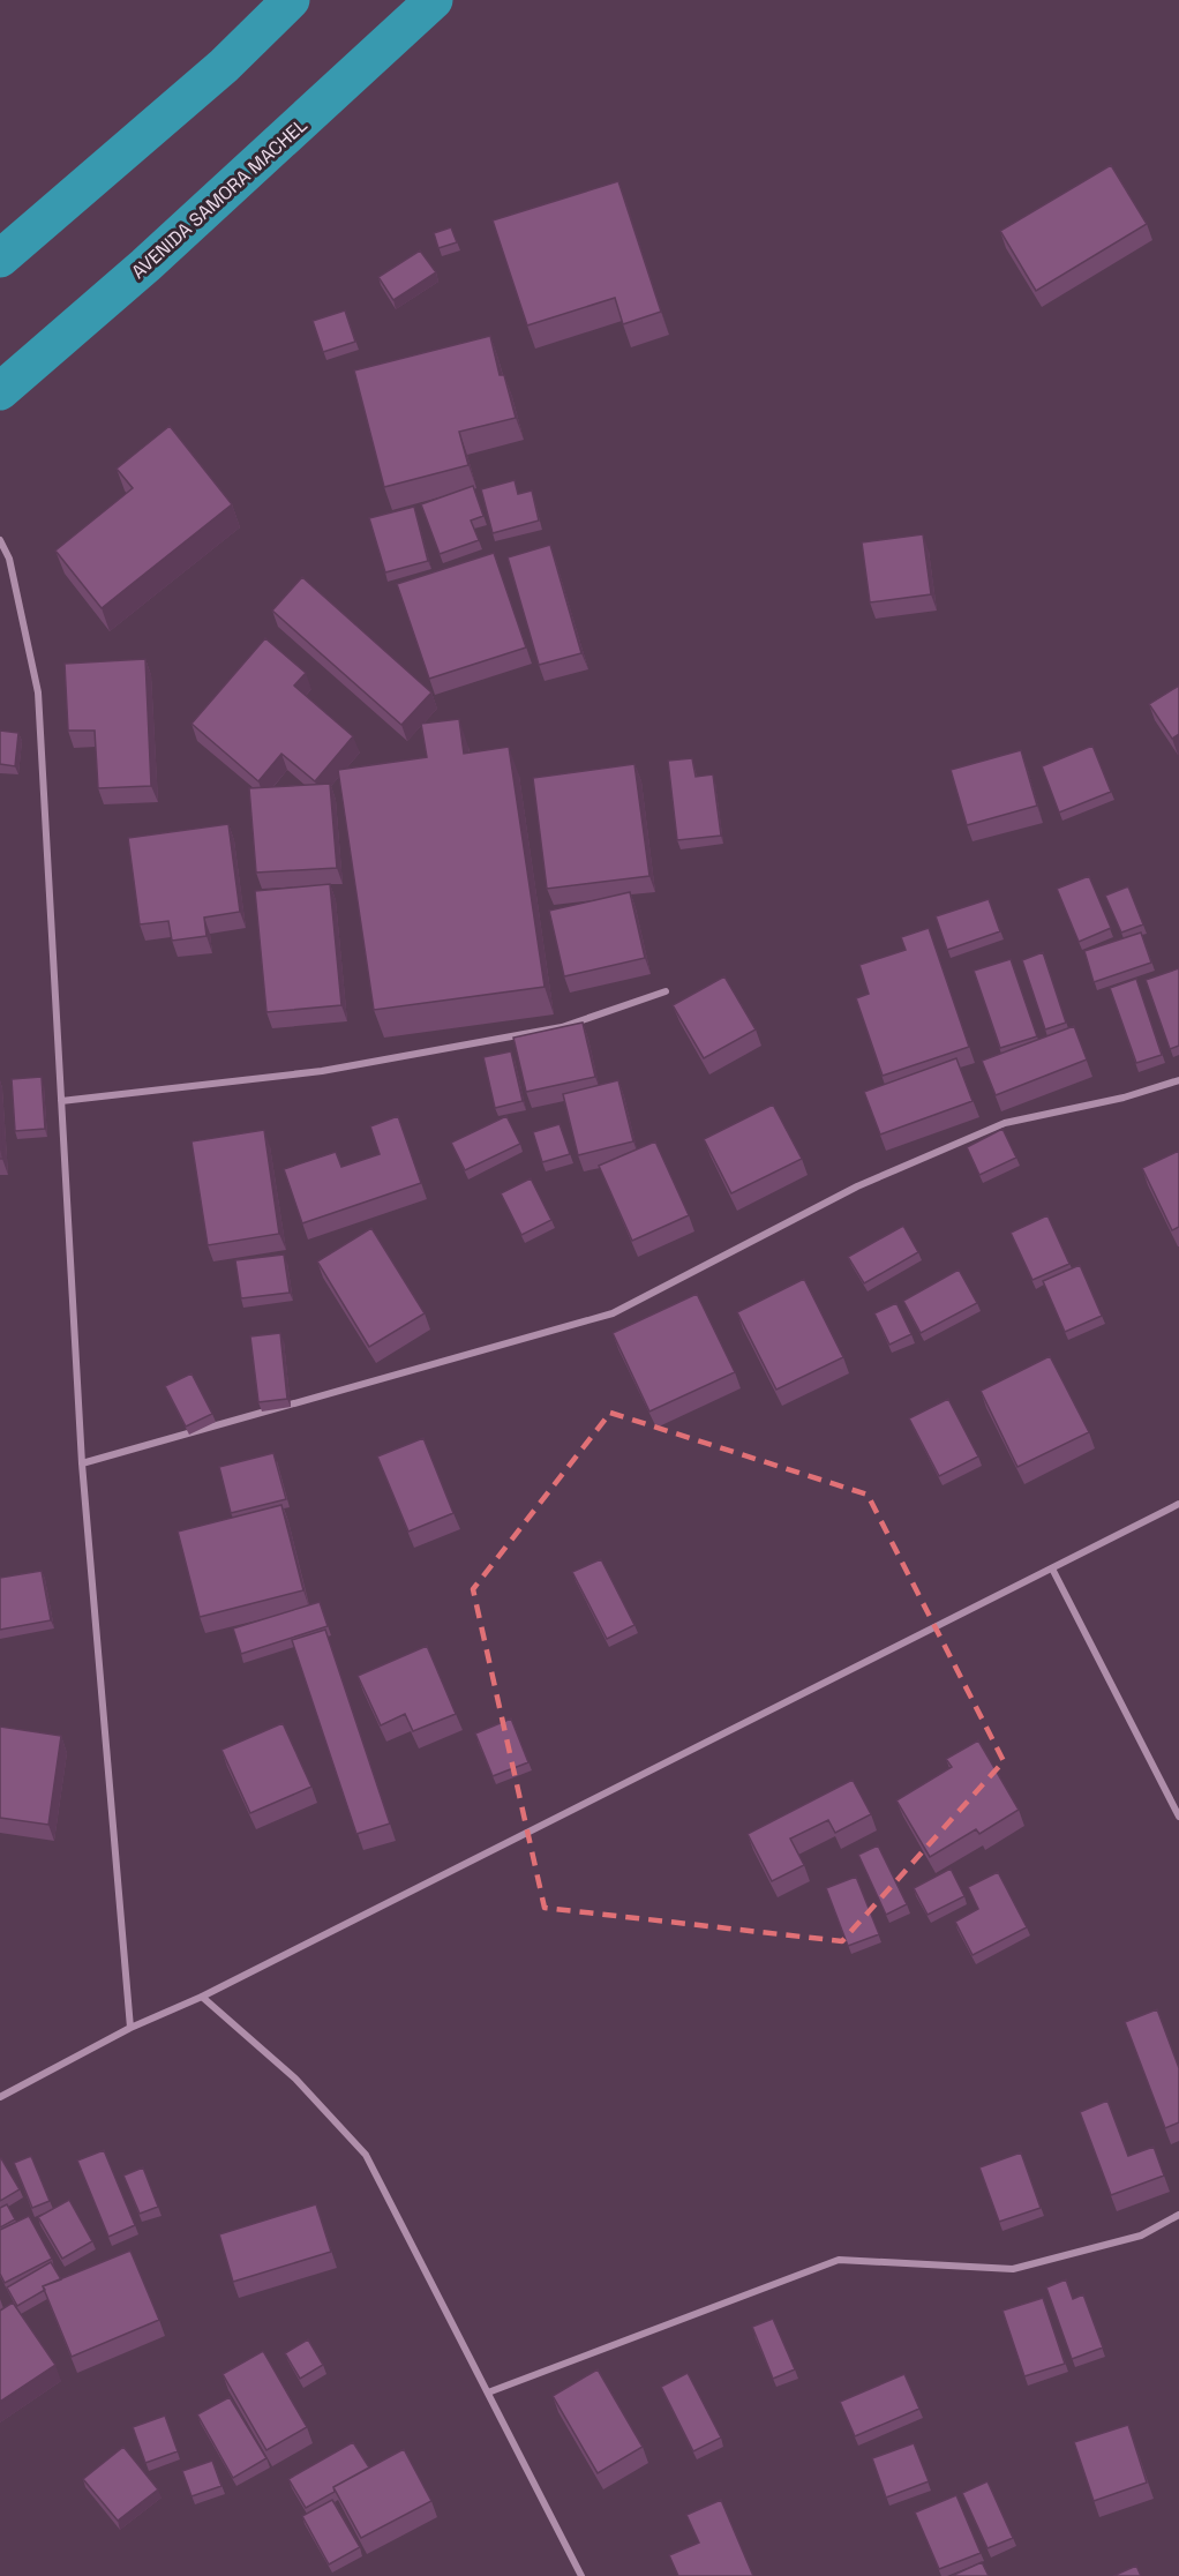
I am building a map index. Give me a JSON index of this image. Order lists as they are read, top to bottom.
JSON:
{
  "streets": {
    "highway": ["AVENIDA SAMORA MACHEL"]
  }
}
